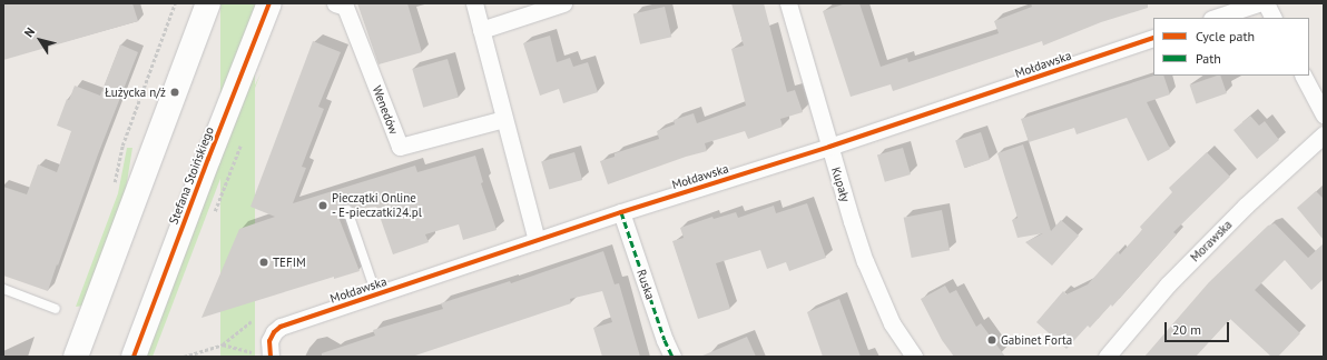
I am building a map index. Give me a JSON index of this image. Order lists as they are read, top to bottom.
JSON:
{
  "streets": {
    "street": [
      "Mołdawska",
      "Wenedów",
      "Stefana Stoińskiego",
      "Kupały",
      "Morawska",
      "Ruska"
    ]
  },
  "crossings": [
    ["Mołdawska", "Kupały"],
    ["Mołdawska", "Ruska"]
  ],
  "places": [
    "Łużycka n/ż",
    "Pieczątki Online - E-pieczatki24.pl",
    "TEFIM",
    "Gabinet Forta"
  ],
  "legend": ["Cycle path", "Path"],
  "scale_bar": "20 m",
  "north": "top left"
}
